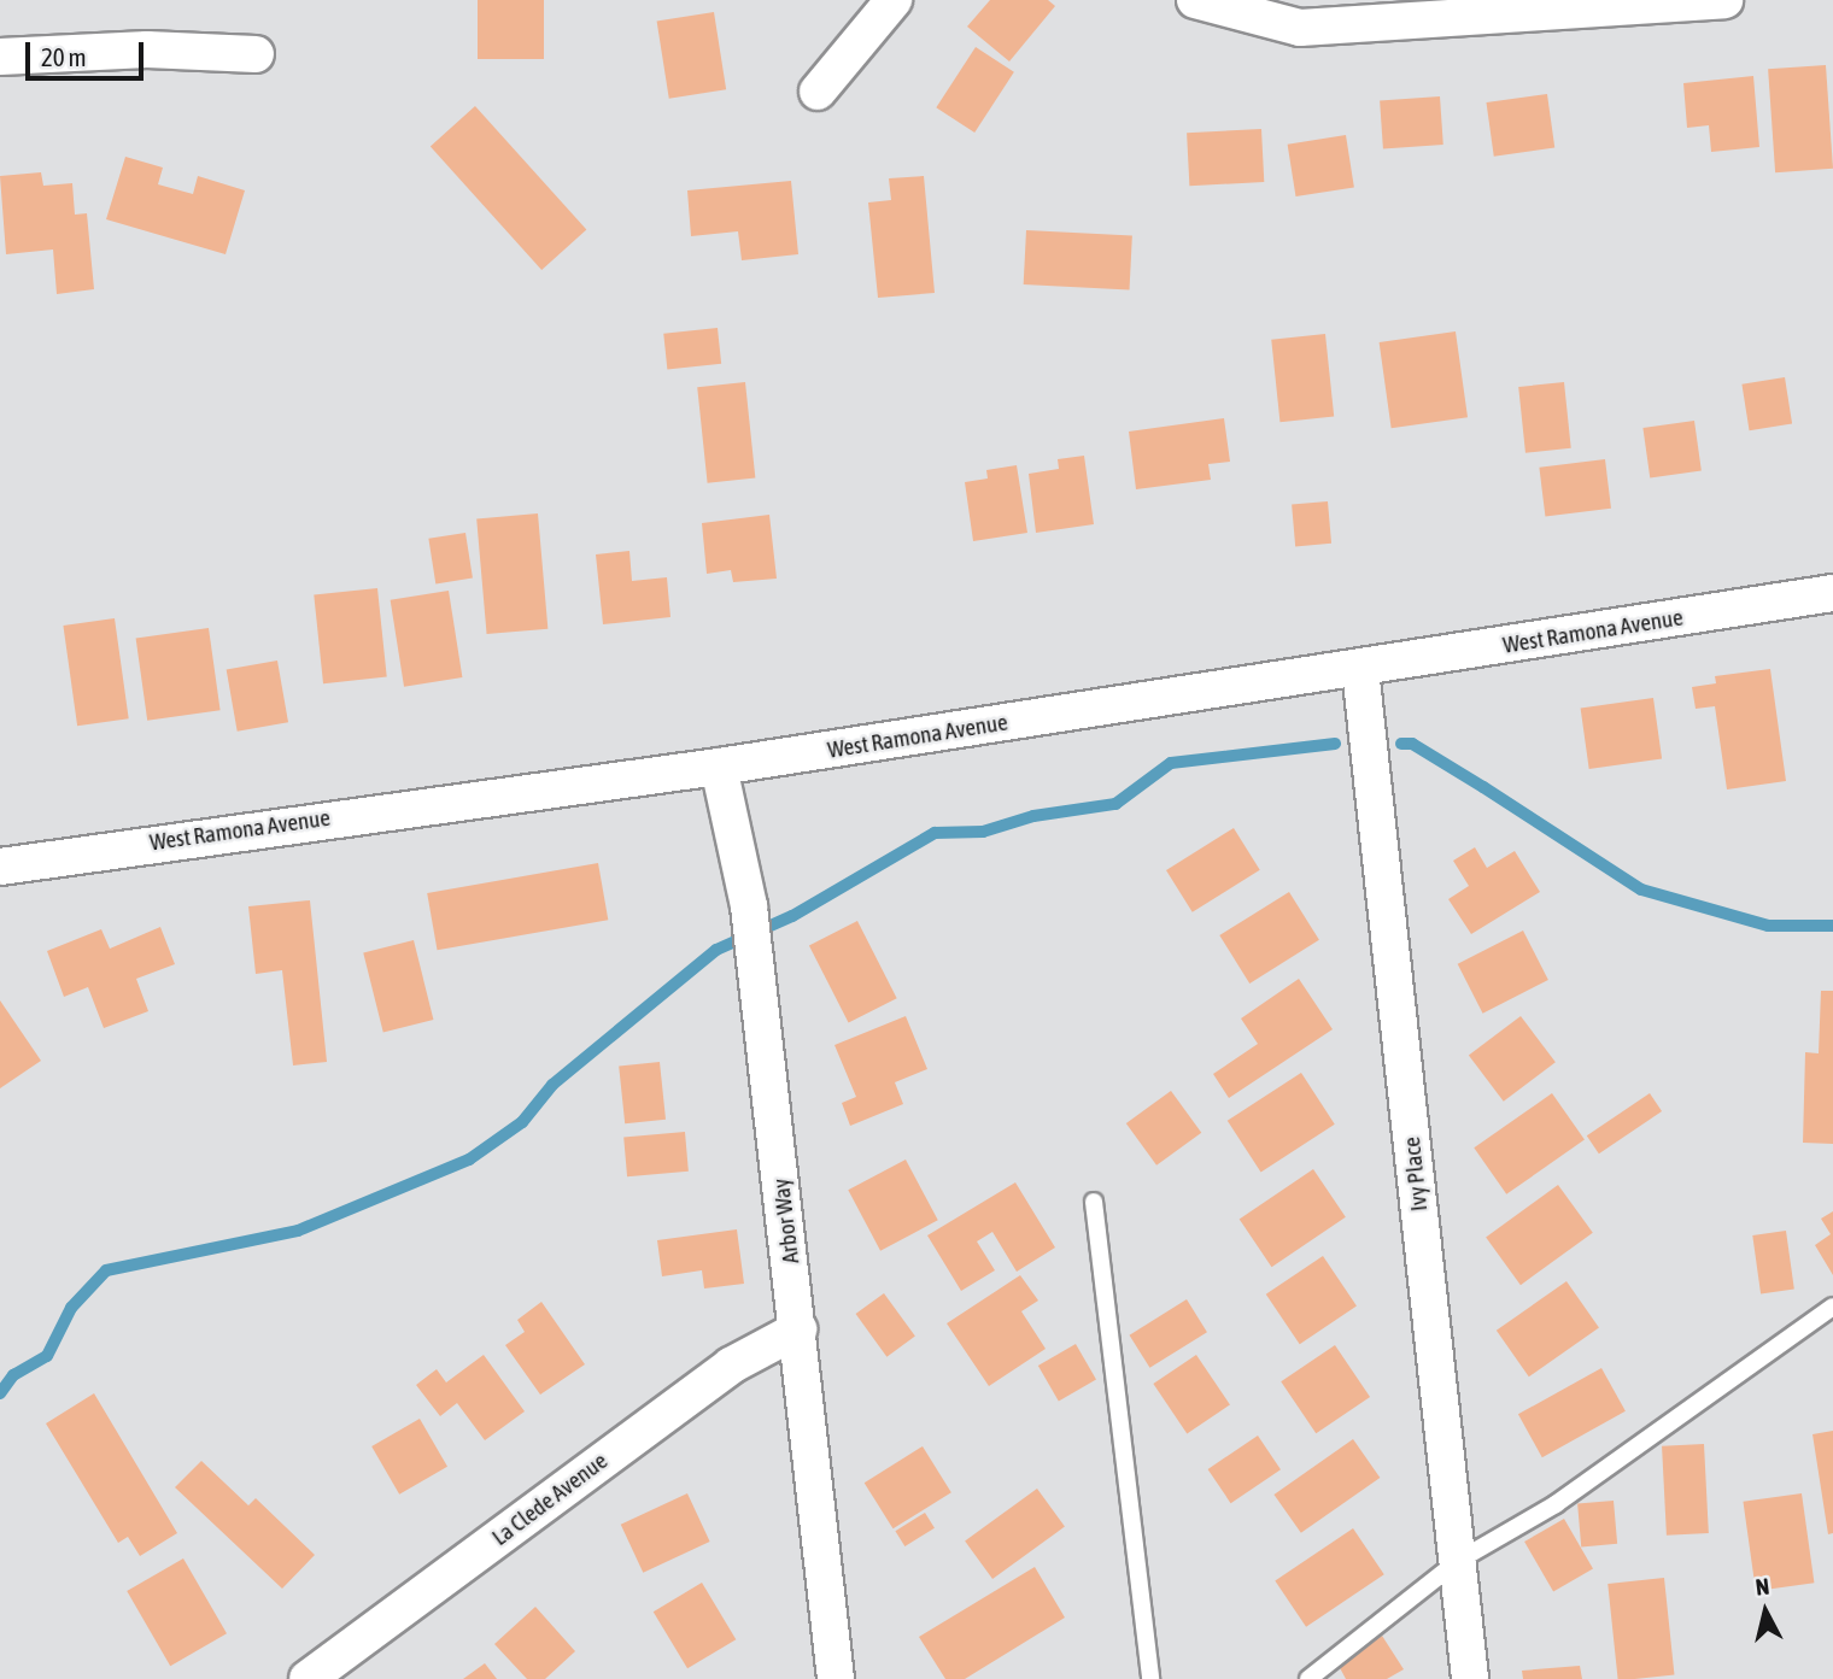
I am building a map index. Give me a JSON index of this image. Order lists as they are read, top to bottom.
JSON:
{
  "streets": {
    "street": [
      "West Ramona Avenue",
      "Ivy Place",
      "Arbor Way",
      "La Clede Avenue"
    ]
  },
  "crossings": [
    ["West Ramona Avenue", "Ivy Place"],
    ["West Ramona Avenue", "Arbor Way"],
    ["Arbor Way", "La Clede Avenue"]
  ],
  "scale_bar": "20 m",
  "north": "top"
}
